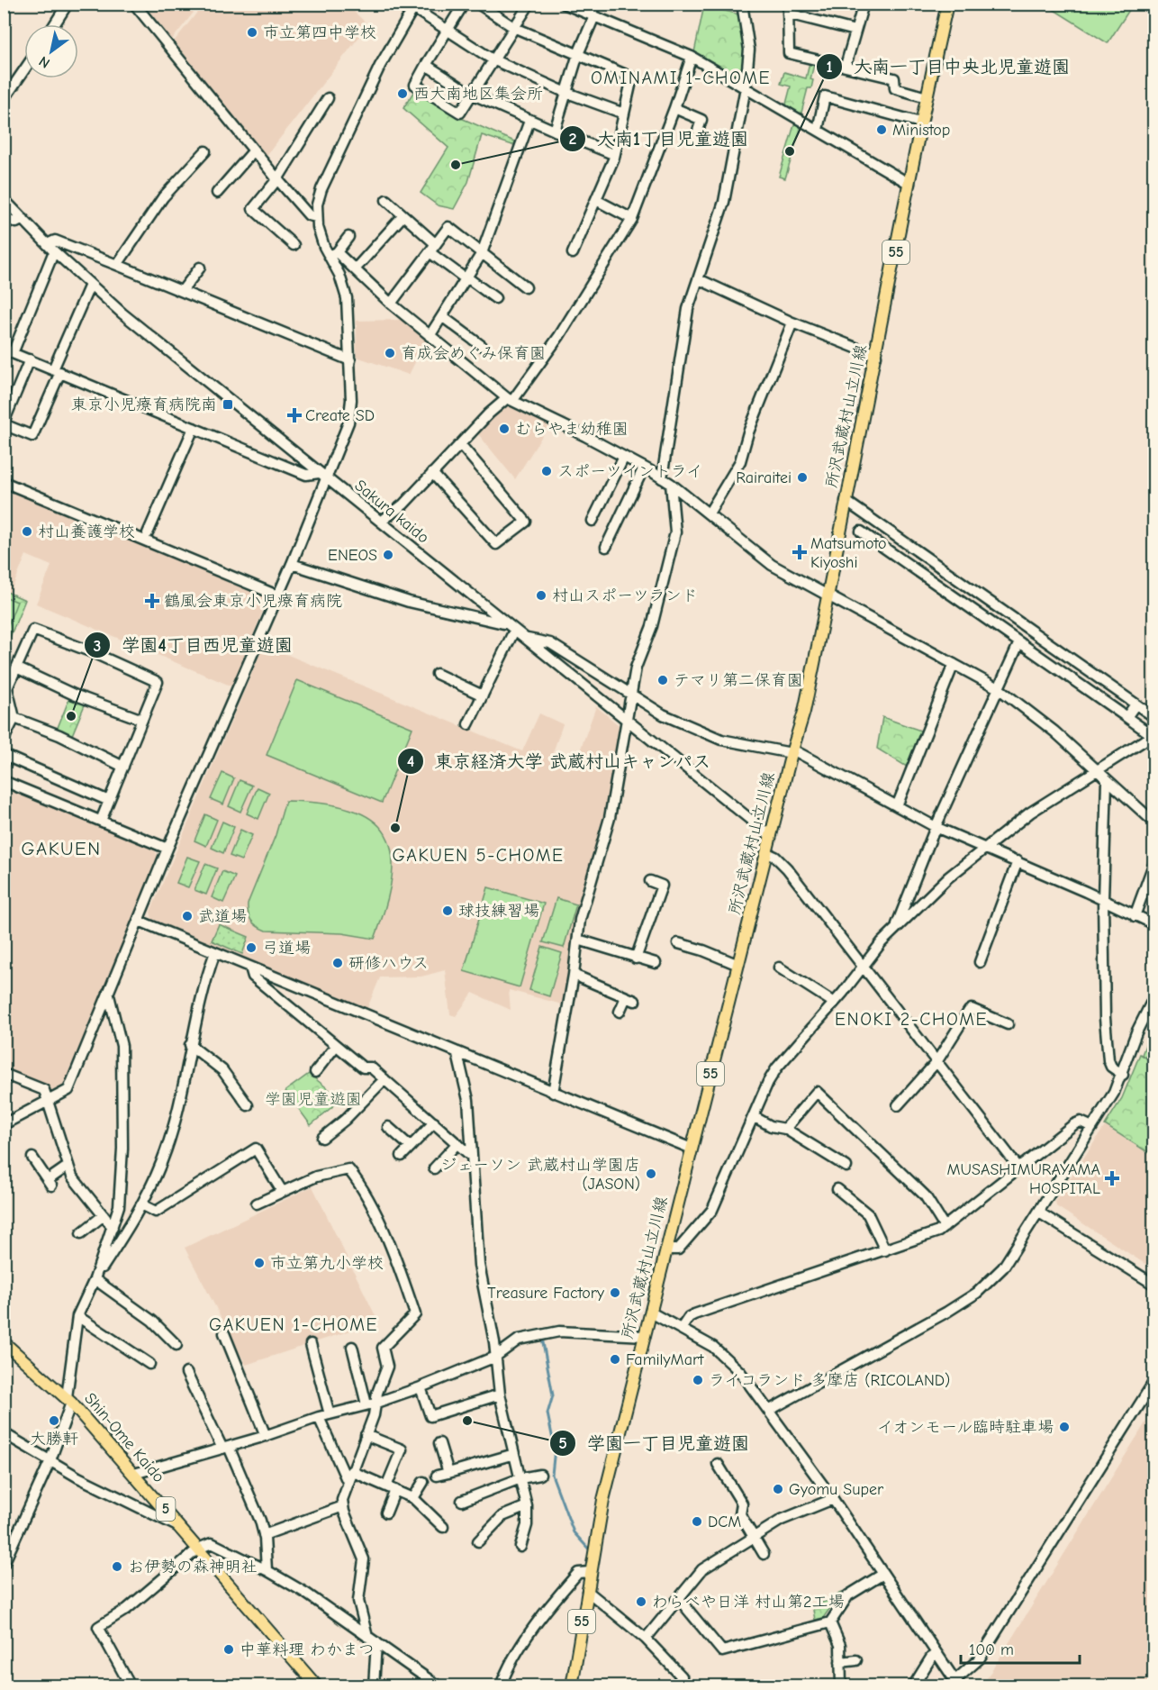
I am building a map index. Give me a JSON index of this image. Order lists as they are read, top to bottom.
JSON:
{
  "streets": {
    "main road": [
      "55",
      "所沢武蔵村山立川線",
      "Shin-Ome Kaido",
      "5"
    ],
    "street": ["Sakura kaido"]
  },
  "crossings": [
    ["所沢武蔵村山立川線", "Sakura kaido"]
  ],
  "districts": [
    "OMINAMI 1-CHOME",
    "GAKUEN",
    "GAKUEN 5-CHOME",
    "ENOKI 2-CHOME",
    "GAKUEN 1-CHOME"
  ],
  "parks": ["学園児童遊園"],
  "places": {
    "other": [
      "市立第四中学校",
      "西大南地区集会所",
      "Ministop",
      "大南一丁目中央北児童遊園",
      "大南1丁目児童遊園",
      "育成会めぐみ保育園",
      "むらやま幼稚園",
      "スポーツイントライ",
      "Rairaitei",
      "村山養護学校",
      "ENEOS",
      "村山スポーツランド",
      "テマリ第二保育園",
      "学園4丁目西児童遊園",
      "東京経済大学 武蔵村山キャンパス",
      "球技練習場",
      "武道場",
      "弓道場",
      "研修ハウス",
      "ジェーソン 武蔵村山学園店 (JASON)",
      "市立第九小学校",
      "Treasure Factory",
      "FamilyMart",
      "ライコランド 多摩店 (RICOLAND)",
      "大勝軒",
      "学園一丁目児童遊園",
      "イオンモール臨時駐車場",
      "Gyomu Super",
      "DCM",
      "お伊勢の森神明社",
      "わらべや日洋 村山第2工場",
      "中華料理 わかまつ"
    ],
    "transit": ["東京小児療育病院南"],
    "health": [
      "Create SD",
      "Matsumoto Kiyoshi",
      "鶴風会東京小児療育病院",
      "MUSASHIMURAYAMA HOSPITAL"
    ]
  },
  "scale_bar": "100 m",
  "north": "bottom left"
}
